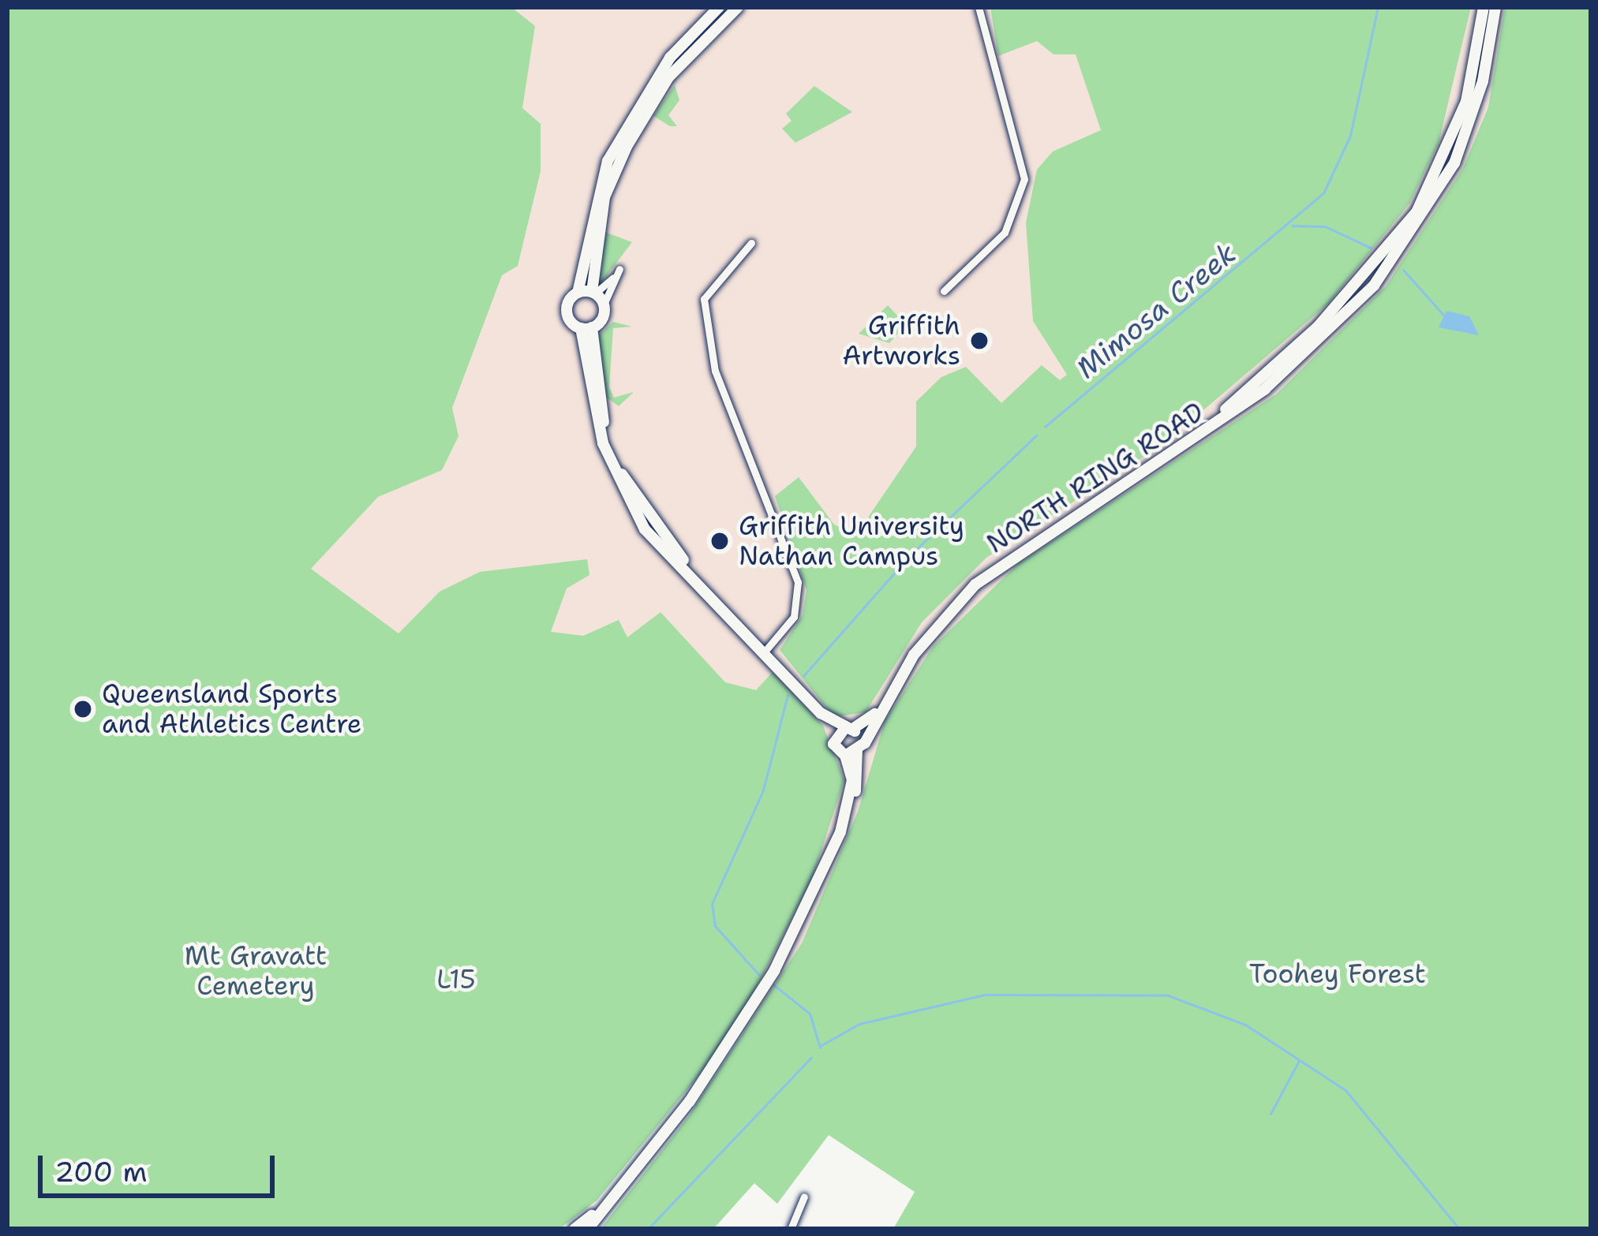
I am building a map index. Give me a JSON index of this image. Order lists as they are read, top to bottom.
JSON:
{
  "streets": {
    "street": ["NORTH RING ROAD"]
  },
  "water": ["Mimosa Creek"],
  "parks": ["Mt Gravatt Cemetery", "Toohey Forest", "L15"],
  "places": ["Griffith Artworks", "Griffith University Nathan Campus", "Queensland Sports and Athletics Centre"],
  "scale_bar": "200 m"
}
